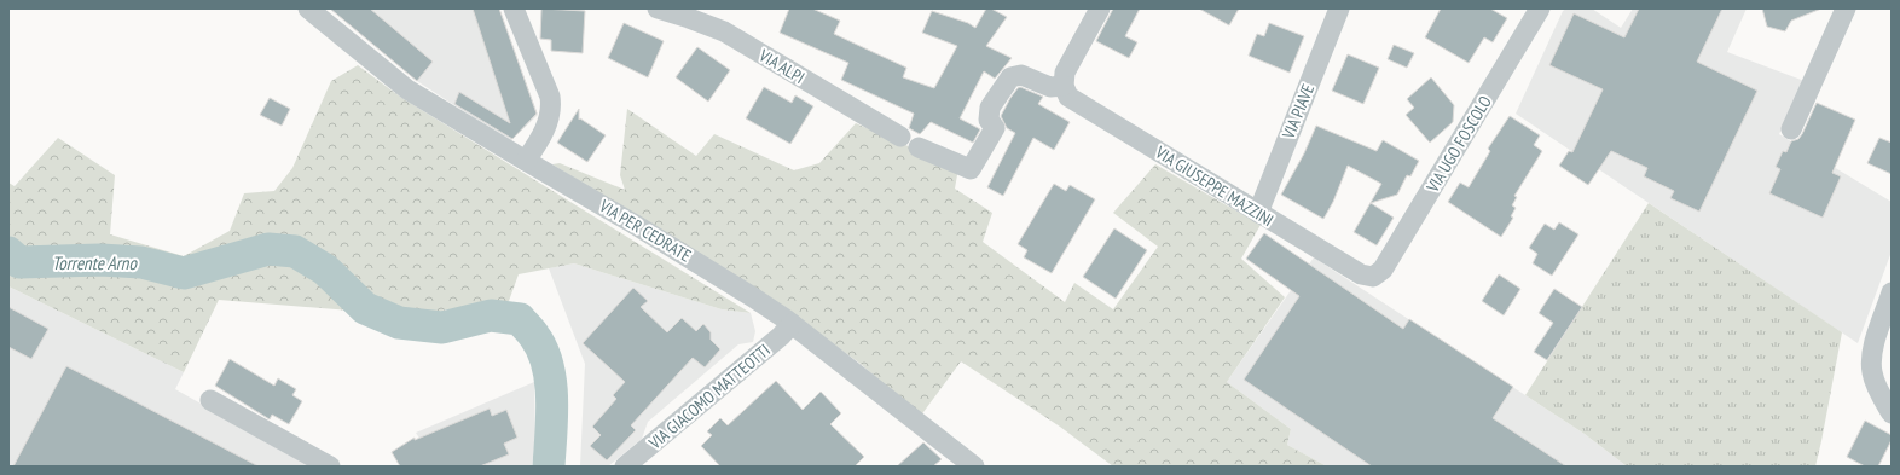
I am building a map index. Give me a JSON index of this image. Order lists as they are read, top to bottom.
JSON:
{
  "streets": {
    "street": [
      "VIA ALPI",
      "VIA PIAVE",
      "VIA UGO FOSCOLO",
      "VIA GIUSEPPE MAZZINI",
      "VIA PER CEDRATE",
      "VIA GIACOMO MATTEOTTI"
    ]
  },
  "crossings": [
    ["VIA PIAVE", "VIA GIUSEPPE MAZZINI"],
    ["VIA UGO FOSCOLO", "VIA GIUSEPPE MAZZINI"],
    ["VIA PER CEDRATE", "VIA GIACOMO MATTEOTTI"]
  ],
  "water": ["Torrente Arno"]
}
